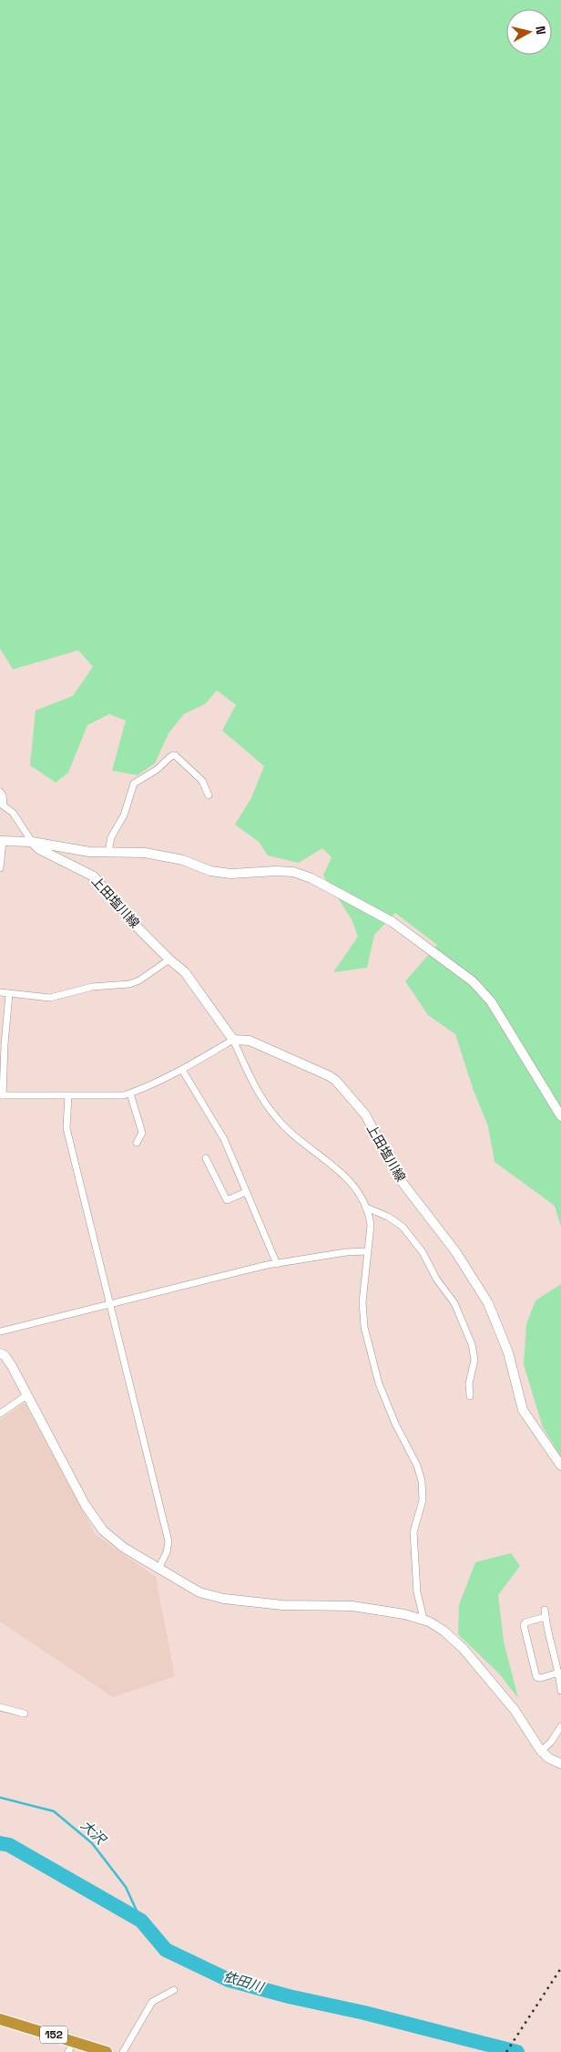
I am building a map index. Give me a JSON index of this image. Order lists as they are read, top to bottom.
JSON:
{
  "streets": {
    "highway": ["152"],
    "main road": ["上田塩川線"]
  },
  "water": ["大沢", "依田川"],
  "north": "right"
}
